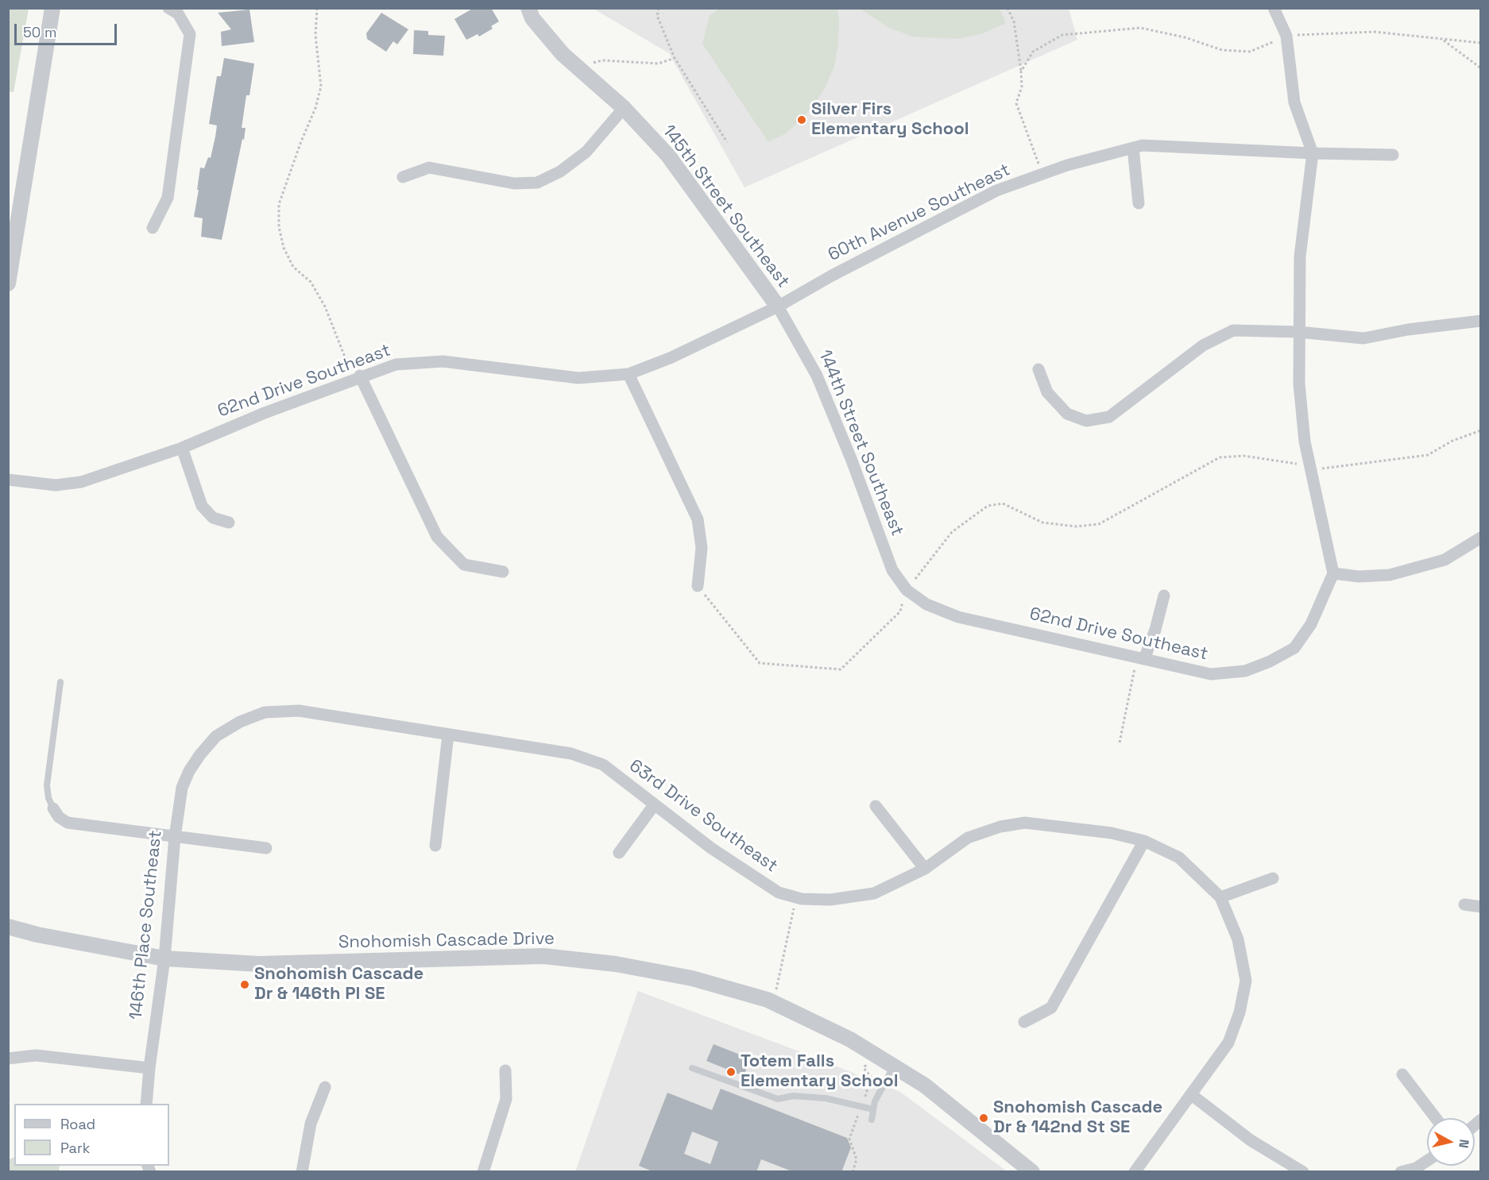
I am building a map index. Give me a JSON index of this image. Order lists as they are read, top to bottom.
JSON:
{
  "streets": {
    "street": [
      "145th Street Southeast",
      "60th Avenue Southeast",
      "62nd Drive Southeast",
      "144th Street Southeast",
      "63rd Drive Southeast",
      "146th Place Southeast",
      "Snohomish Cascade Drive"
    ]
  },
  "crossings": [
    ["145th Street Southeast", "60th Avenue Southeast"],
    ["145th Street Southeast", "62nd Drive Southeast"],
    ["145th Street Southeast", "144th Street Southeast"],
    ["60th Avenue Southeast", "62nd Drive Southeast"],
    ["60th Avenue Southeast", "144th Street Southeast"],
    ["62nd Drive Southeast", "144th Street Southeast"],
    ["63rd Drive Southeast", "146th Place Southeast"],
    ["146th Place Southeast", "Snohomish Cascade Drive"]
  ],
  "places": [
    "Silver Firs Elementary School",
    "Snohomish Cascade Dr & 146th Pl SE",
    "Totem Falls Elementary School",
    "Snohomish Cascade Dr & 142nd St SE"
  ],
  "legend": ["Road", "Park"],
  "scale_bar": "50 m",
  "north": "right"
}
